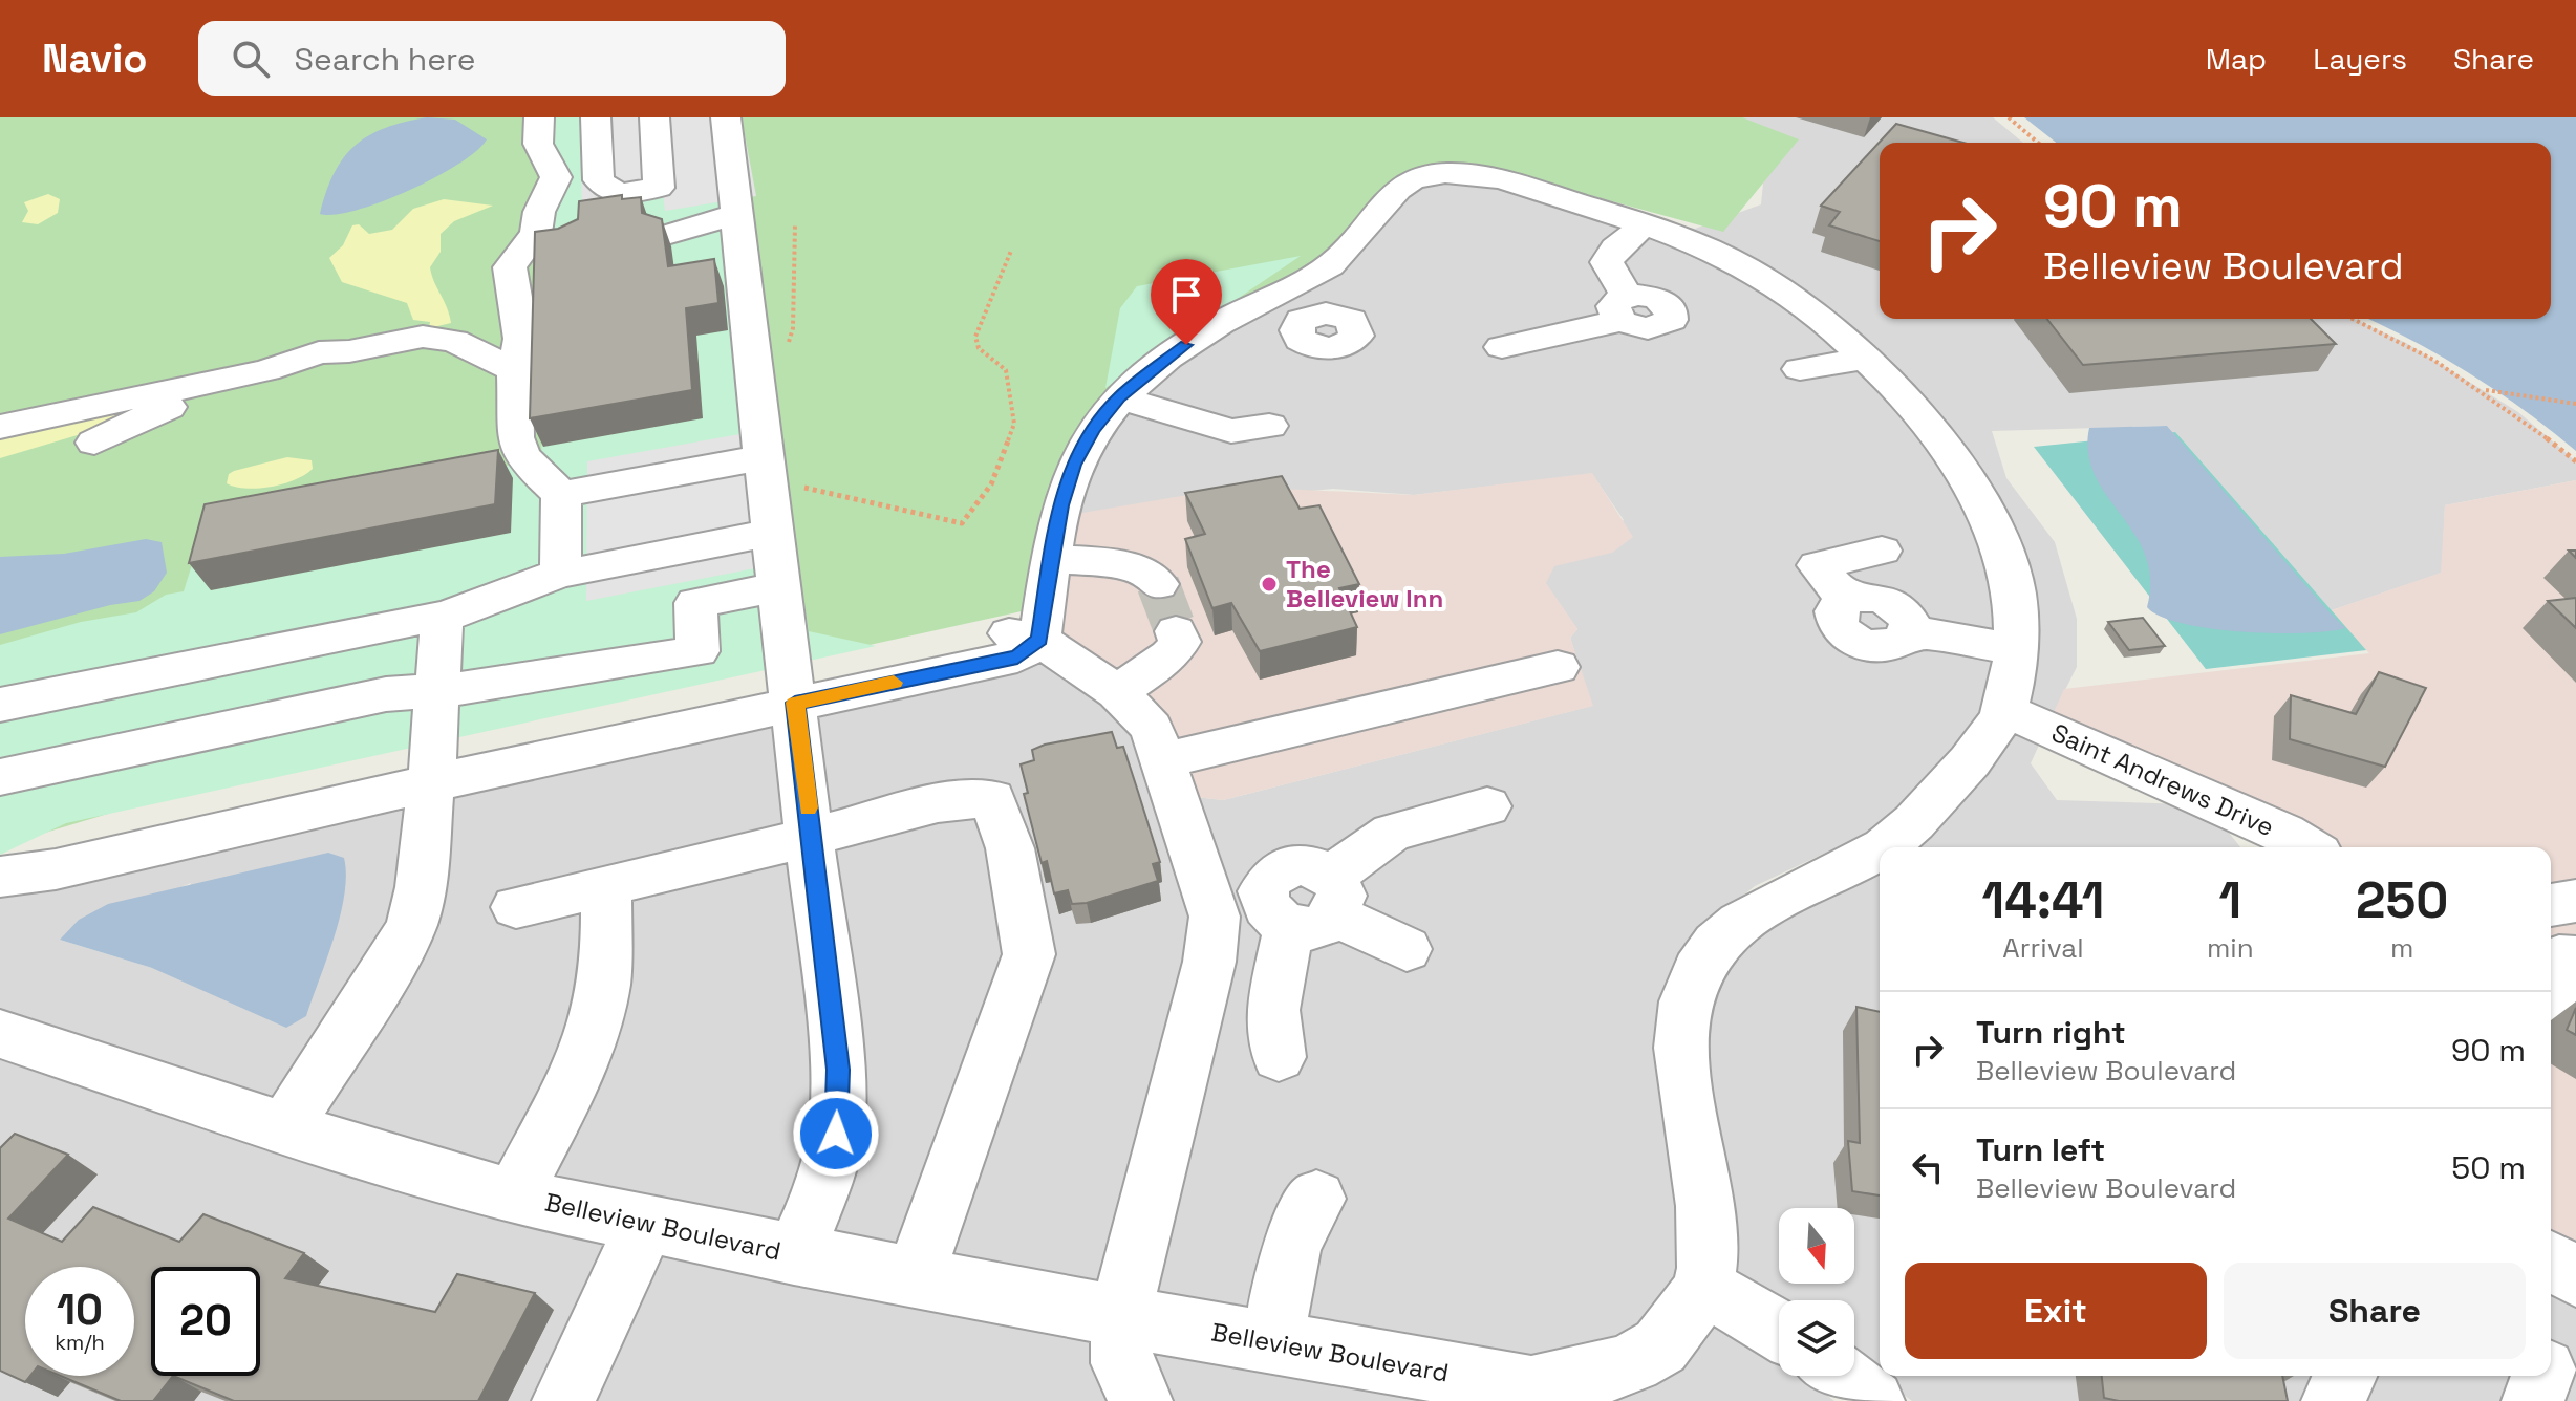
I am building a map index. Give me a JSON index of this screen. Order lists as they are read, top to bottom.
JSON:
{
  "streets": {
    "street": ["Saint Andrews Drive", "Belleview Boulevard"]
  },
  "places": ["The Belleview Inn"],
  "north": "bottom",
  "page": {
    "header": "Navio",
    "search": "Search here",
    "nav": ["Map", "Layers", "Share"],
    "turn": ["90 m", "Belleview Boulevard"],
    "eta": [
      "14:41",
      "Arrival",
      "1",
      "min",
      "250",
      "m"
    ],
    "list": [
      {
        "name": "Turn right",
        "note": "Belleview Boulevard",
        "value": "90 m"
      },
      {
        "name": "Turn left",
        "note": "Belleview Boulevard",
        "value": "50 m"
      }
    ],
    "buttons": ["Exit", "Share"],
    "speed": "10 km/h",
    "limit": "20"
  }
}
